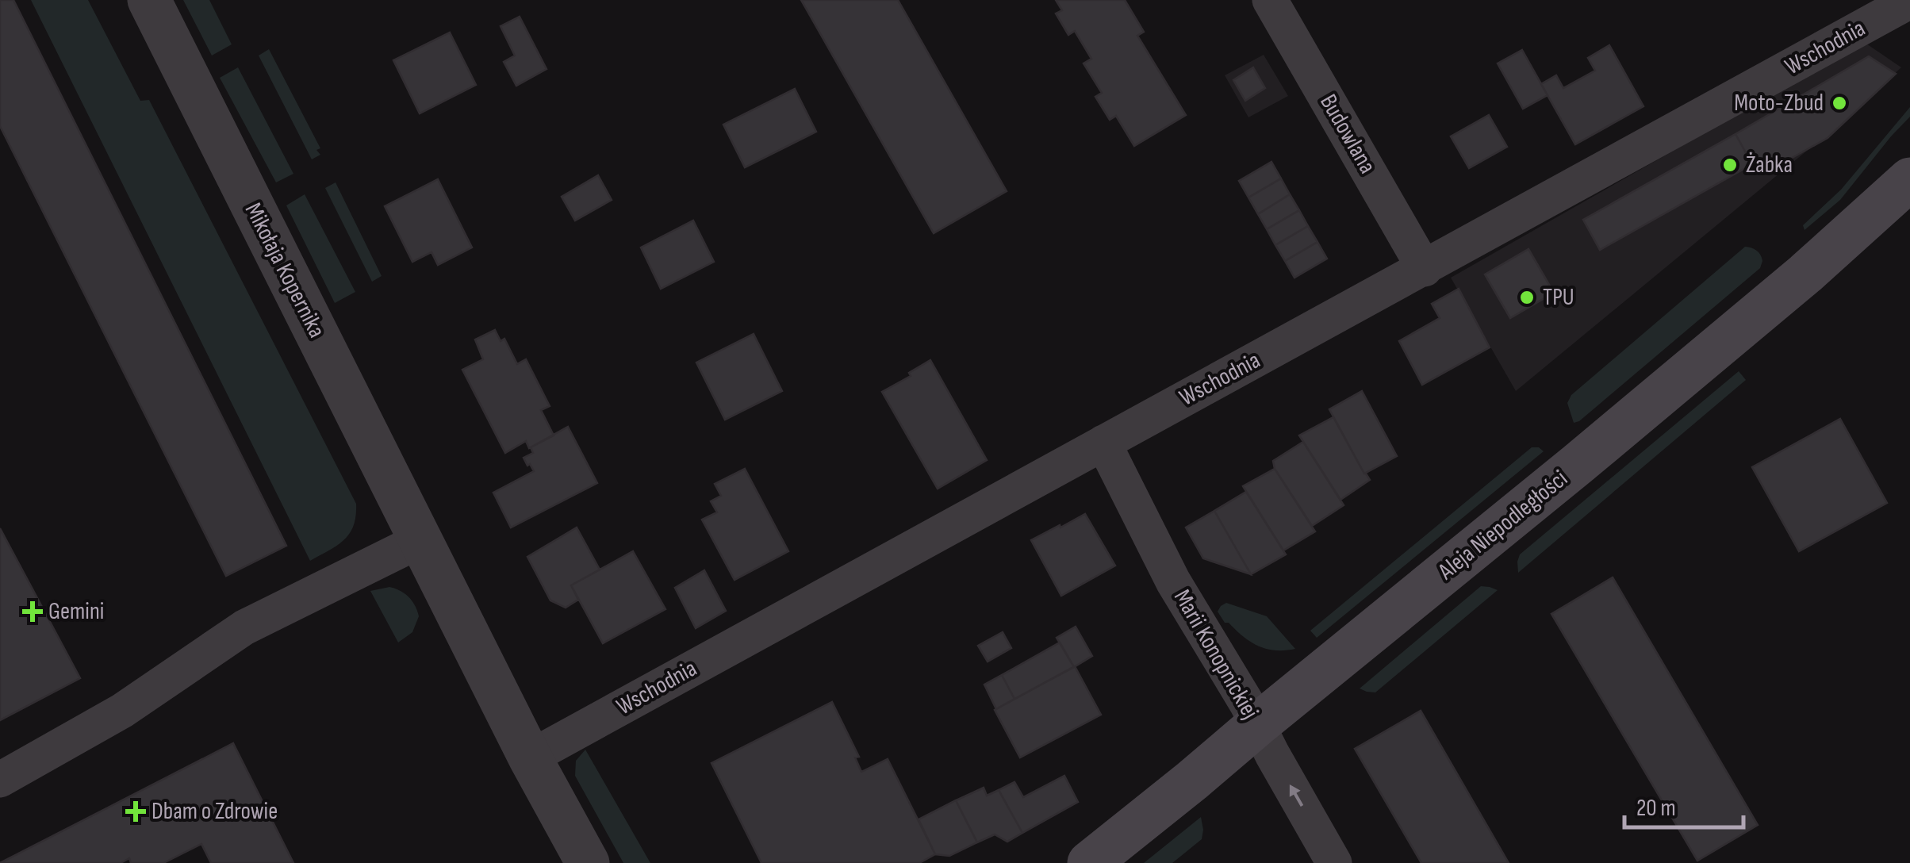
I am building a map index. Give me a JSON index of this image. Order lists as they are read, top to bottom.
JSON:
{
  "streets": {
    "main road": ["Aleja Niepodległości"],
    "street": [
      "Wschodnia",
      "Budowlana",
      "Mikołaja Kopernika",
      "Marii Konopnickiej"
    ]
  },
  "crossings": [
    ["Wschodnia", "Budowlana"],
    ["Wschodnia", "Mikołaja Kopernika"],
    ["Wschodnia", "Marii Konopnickiej"],
    ["Aleja Niepodległości", "Marii Konopnickiej"]
  ],
  "places": {
    "other": ["Moto-Zbud", "Żabka", "TPU"],
    "health": ["Gemini", "Dbam o Zdrowie"]
  },
  "scale_bar": "20 m"
}
